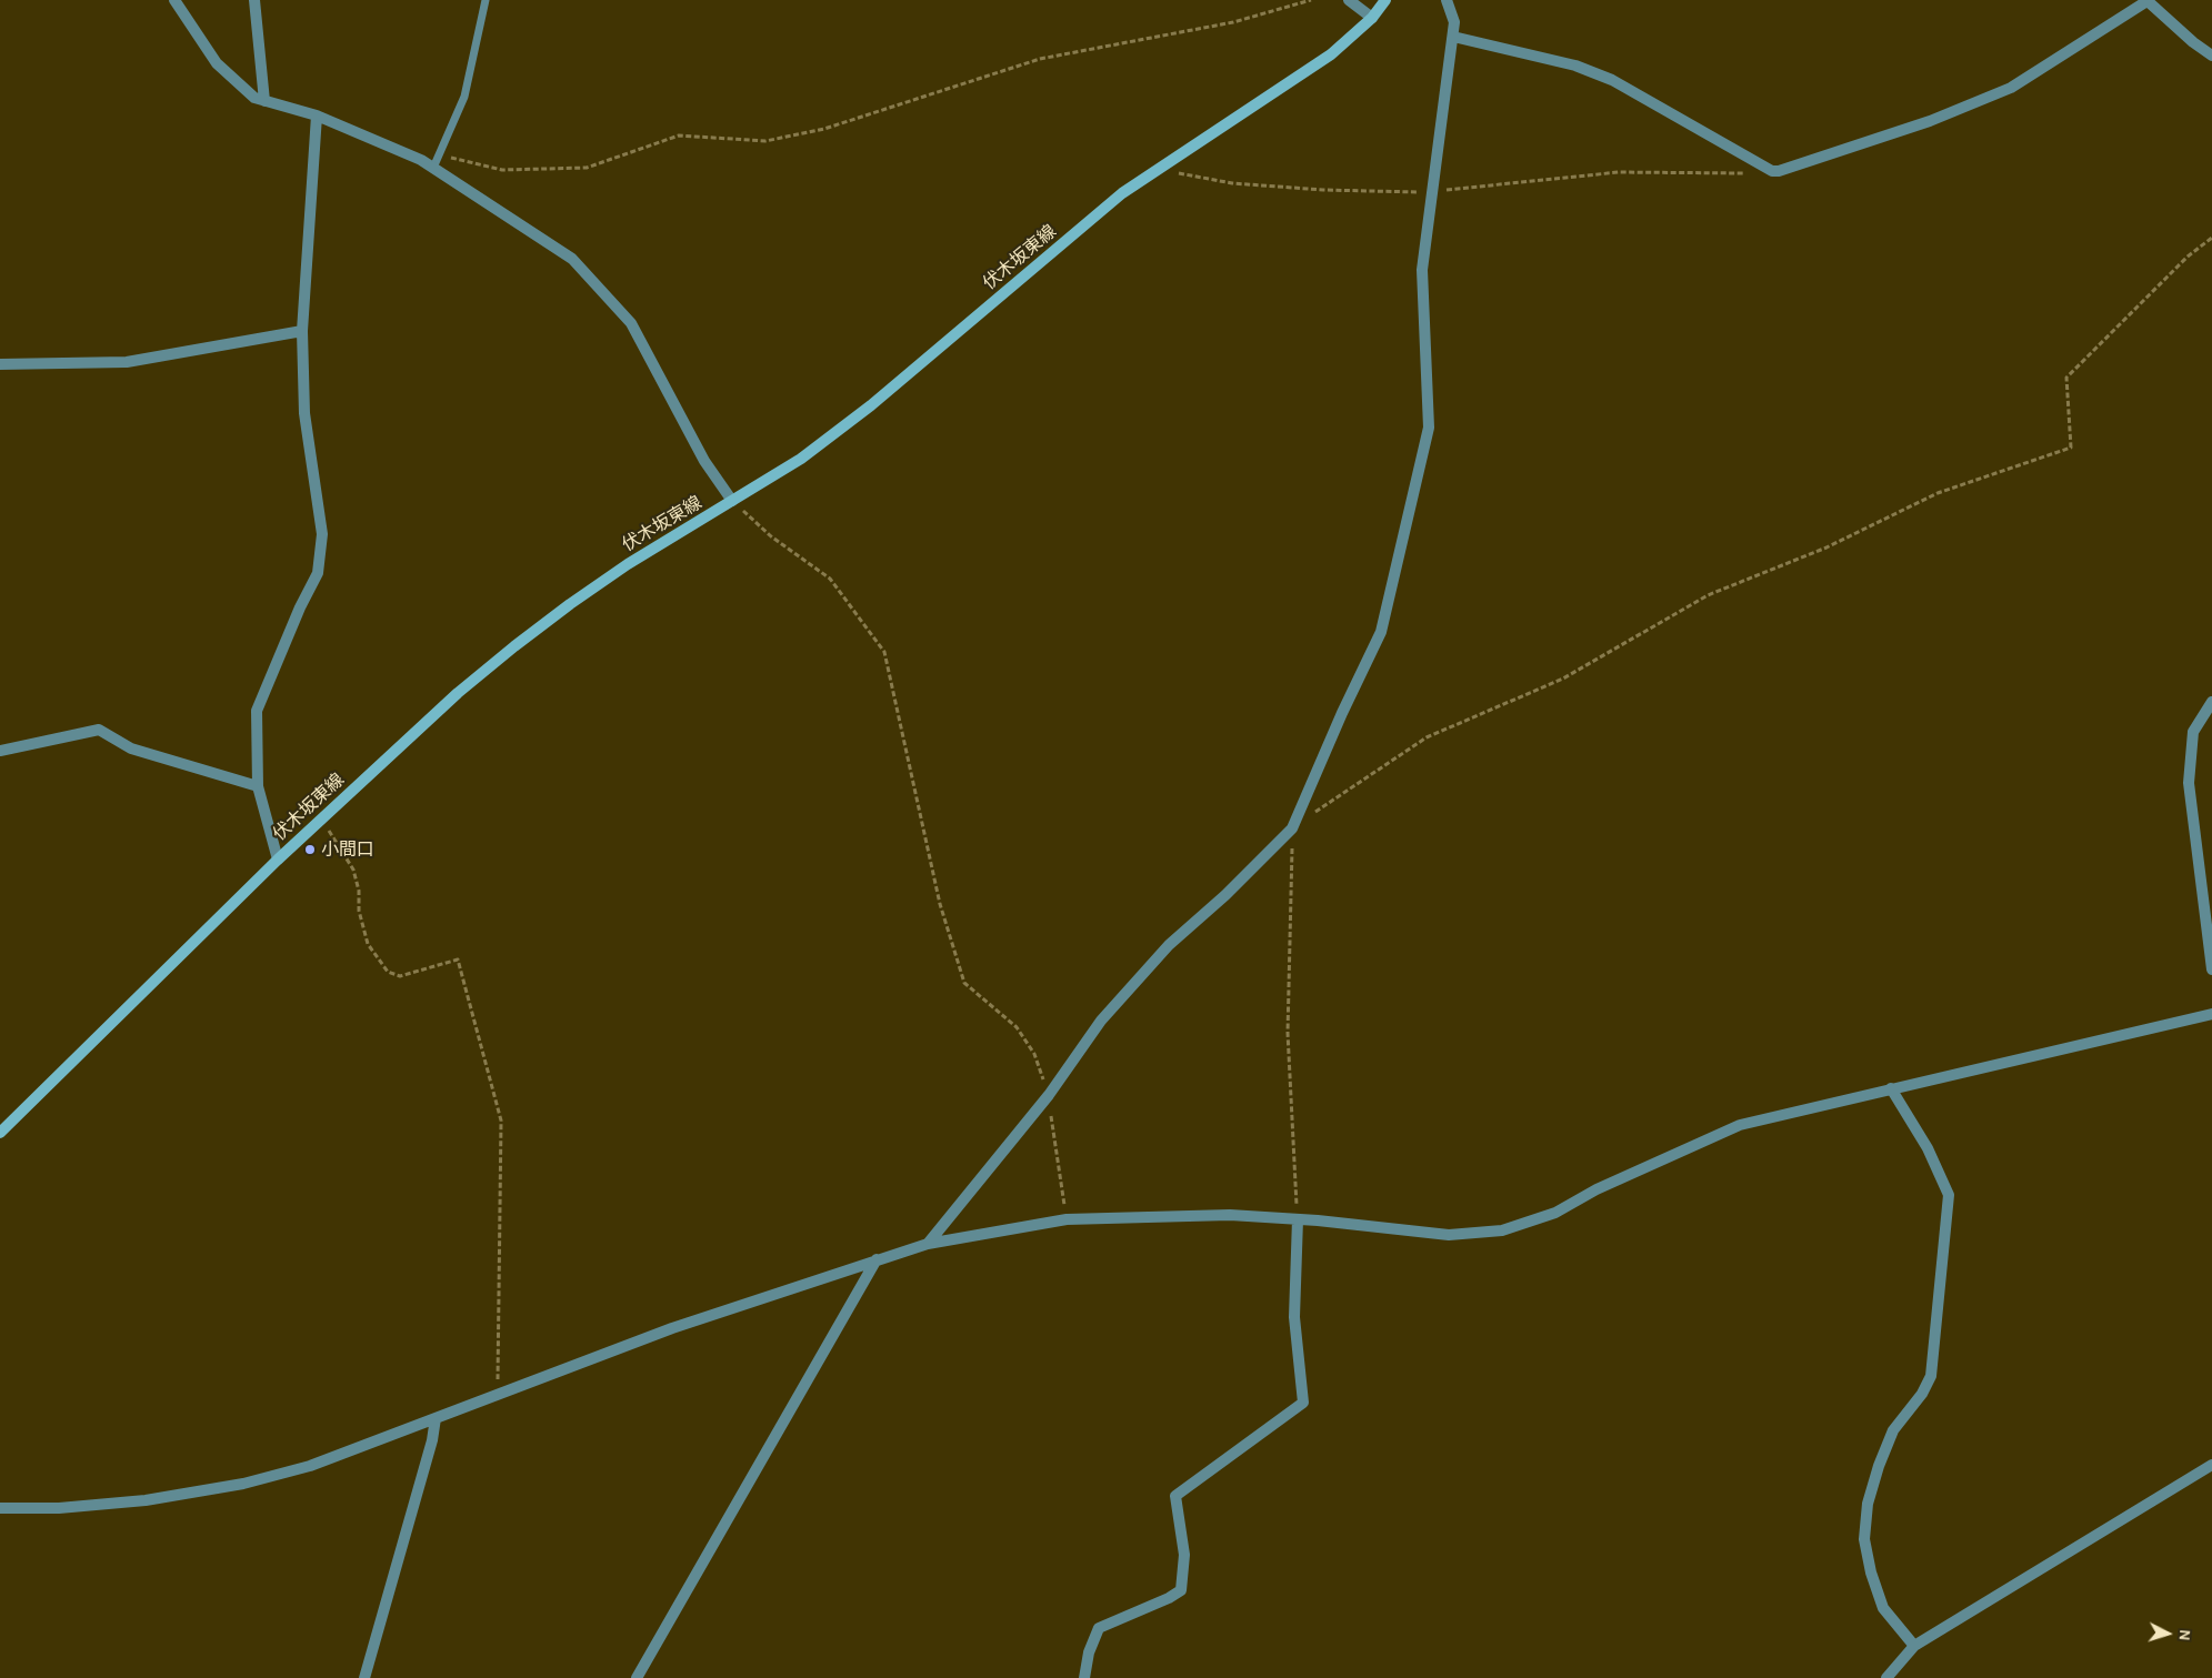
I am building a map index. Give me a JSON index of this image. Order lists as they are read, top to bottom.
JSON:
{
  "streets": {
    "main road": ["伏木坂東線"]
  },
  "places": ["小間口"],
  "north": "right"
}
